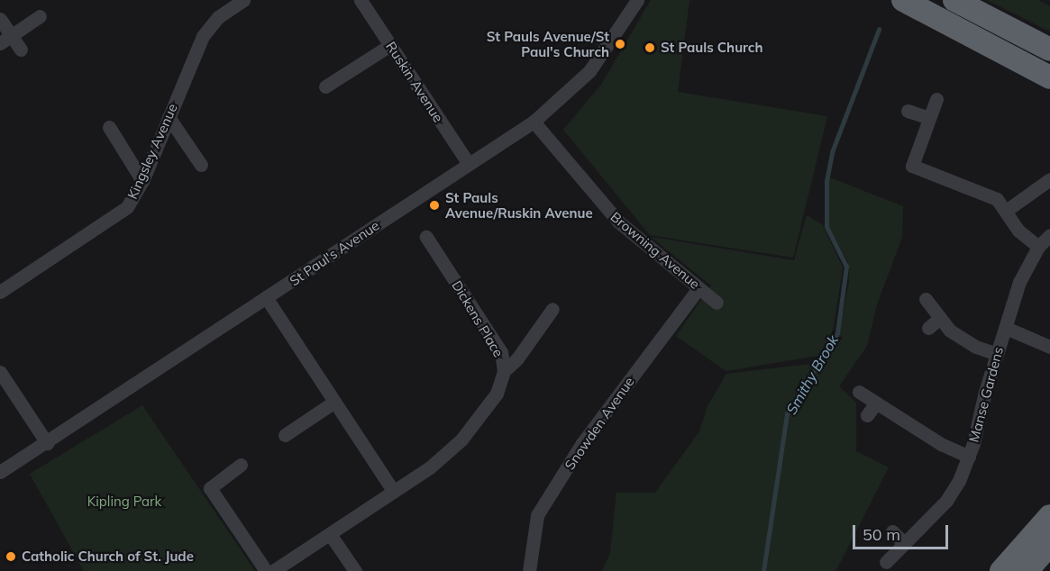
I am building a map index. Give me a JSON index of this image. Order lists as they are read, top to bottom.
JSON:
{
  "streets": {
    "street": [
      "Ruskin Avenue",
      "Kingsley Avenue",
      "Browning Avenue",
      "St Paul's Avenue",
      "Dickens Place",
      "Manse Gardens",
      "Snowden Avenue"
    ]
  },
  "crossings": [
    ["Ruskin Avenue", "St Paul's Avenue"],
    ["Browning Avenue", "St Paul's Avenue"],
    ["Browning Avenue", "Snowden Avenue"]
  ],
  "water": ["Smithy Brook"],
  "parks": ["Kipling Park"],
  "places": [
    "St Pauls Avenue/St Paul's Church",
    "St Pauls Church",
    "St Pauls Avenue/Ruskin Avenue",
    "Catholic Church of St. Jude"
  ],
  "scale_bar": "50 m"
}
